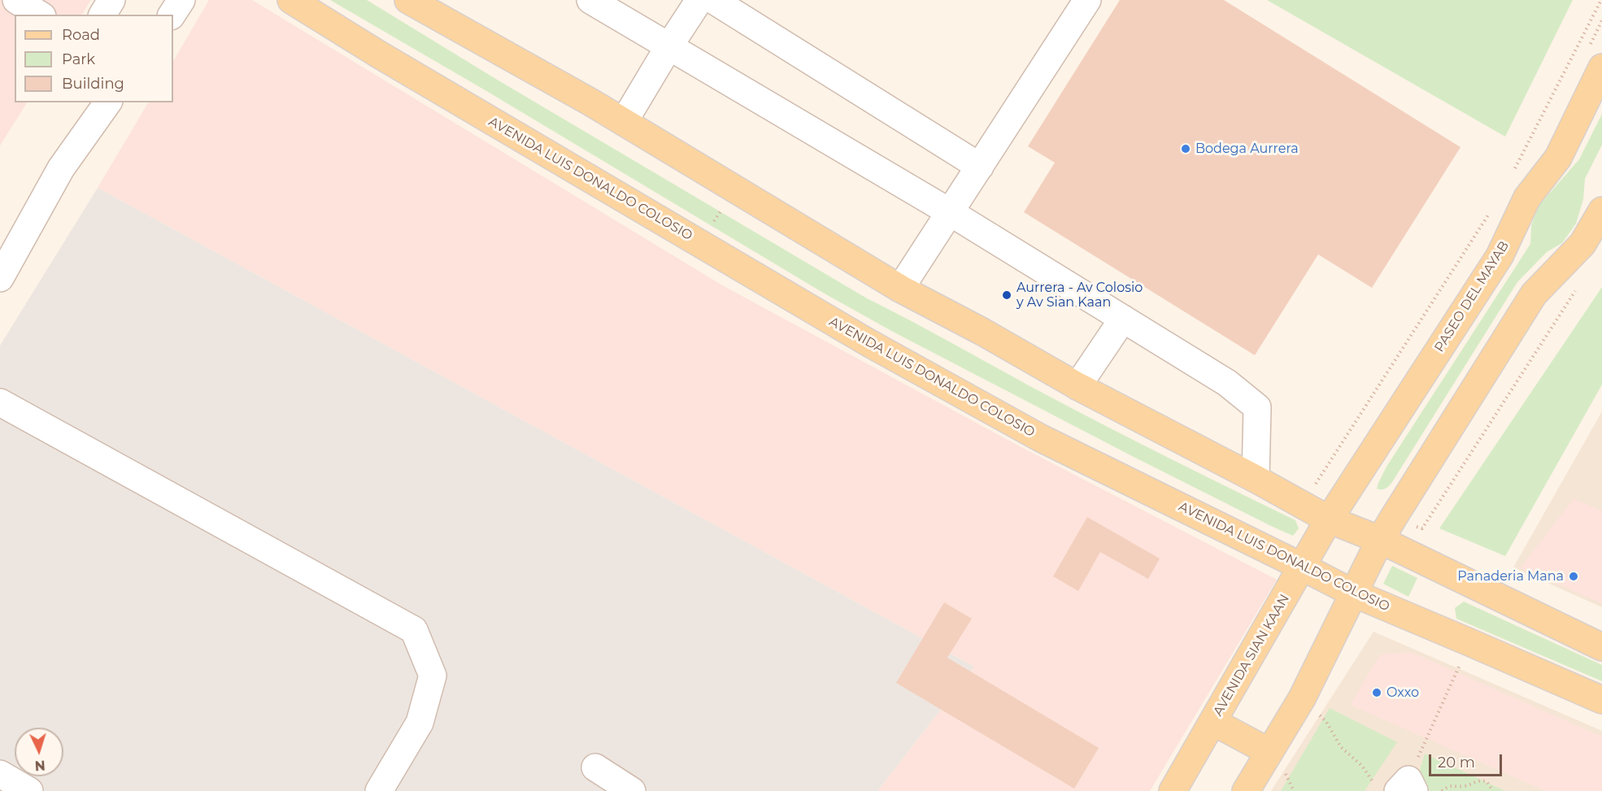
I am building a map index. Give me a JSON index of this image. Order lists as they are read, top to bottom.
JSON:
{
  "streets": {
    "main road": ["AVENIDA LUIS DONALDO COLOSIO", "PASEO DEL MAYAB", "AVENIDA SIAN KAAN"]
  },
  "crossings": [
    ["AVENIDA LUIS DONALDO COLOSIO", "AVENIDA SIAN KAAN"],
    ["PASEO DEL MAYAB", "AVENIDA SIAN KAAN"]
  ],
  "places": [
    "Bodega Aurrera",
    "Aurrera - Av Colosio y Av Sian Kaan",
    "Panaderia Mana",
    "Oxxo"
  ],
  "legend": ["Road", "Park", "Building"],
  "scale_bar": "20 m",
  "north": "bottom"
}
